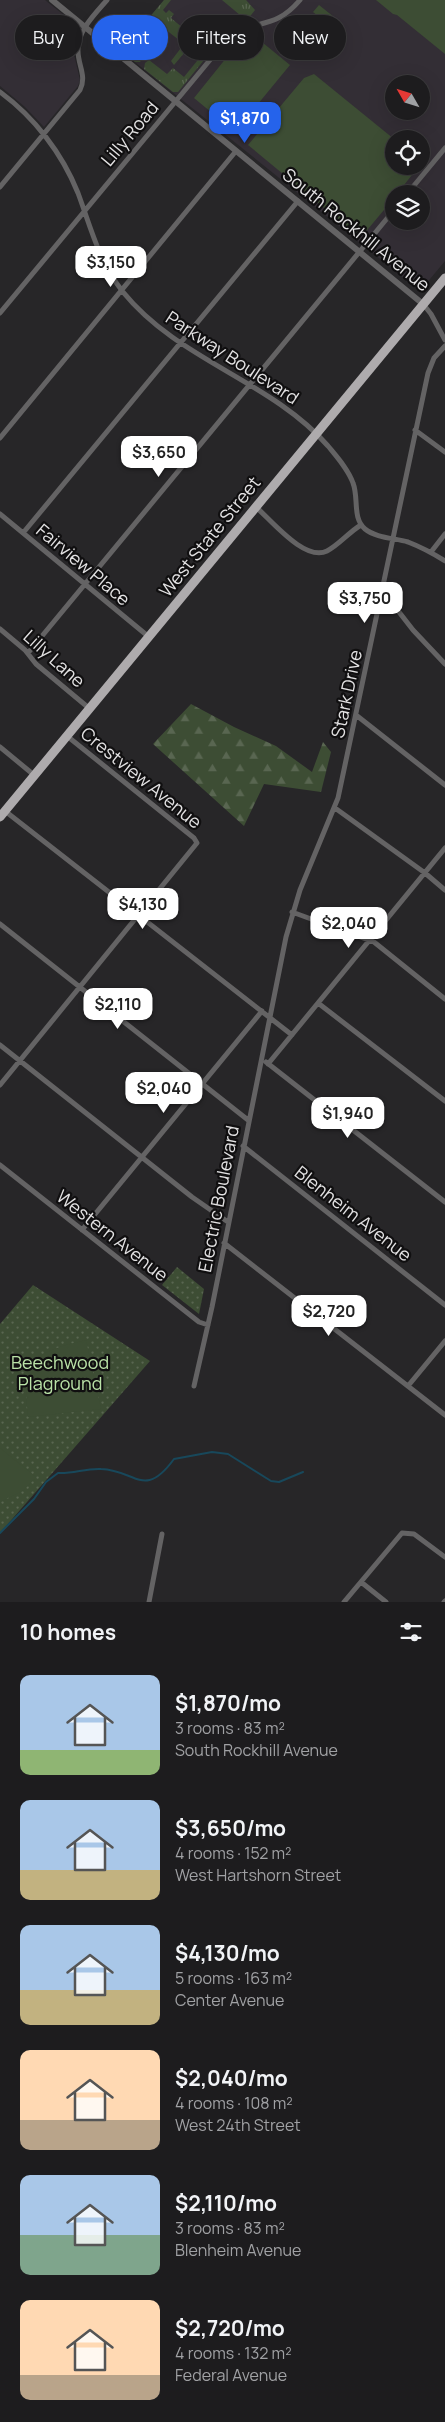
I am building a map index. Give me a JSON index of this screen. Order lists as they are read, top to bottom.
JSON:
{
  "streets": {
    "highway": ["West State Street"],
    "street": [
      "Lilly Road",
      "South Rockhill Avenue",
      "Parkway Boulevard",
      "Fairview Place",
      "Lilly Lane",
      "Stark Drive",
      "Crestview Avenue",
      "Electric Boulevard",
      "Blenheim Avenue",
      "Western Avenue"
    ]
  },
  "crossings": [
    ["Lilly Road", "South Rockhill Avenue"],
    ["Lilly Road", "Parkway Boulevard"],
    ["South Rockhill Avenue", "West State Street"],
    ["Parkway Boulevard", "West State Street"],
    ["West State Street", "Fairview Place"],
    ["West State Street", "Lilly Lane"],
    ["West State Street", "Crestview Avenue"],
    ["Stark Drive", "Electric Boulevard"],
    ["Electric Boulevard", "Blenheim Avenue"],
    ["Electric Boulevard", "Western Avenue"]
  ],
  "parks": ["Beechwood Plaground"],
  "north": "top left",
  "page": {
    "chip": [
      "Buy",
      "Rent",
      "Filters",
      "New"
    ],
    "price": [
      "$1,870",
      "$3,150",
      "$3,650",
      "$3,750",
      "$4,130",
      "$2,040",
      "$2,110",
      "$2,040",
      "$1,940",
      "$2,720"
    ],
    "heading": "10 homes",
    "list": [
      {
        "name": "$1,870/mo",
        "note": "3 rooms · 83 m² · South Rockhill Avenue"
      },
      {
        "name": "$3,650/mo",
        "note": "4 rooms · 152 m² · West Hartshorn Street"
      },
      {
        "name": "$4,130/mo",
        "note": "5 rooms · 163 m² · Center Avenue"
      },
      {
        "name": "$2,040/mo",
        "note": "4 rooms · 108 m² · West 24th Street"
      },
      {
        "name": "$2,110/mo",
        "note": "3 rooms · 83 m² · Blenheim Avenue"
      },
      {
        "name": "$2,720/mo",
        "note": "4 rooms · 132 m² · Federal Avenue"
      }
    ]
  }
}
